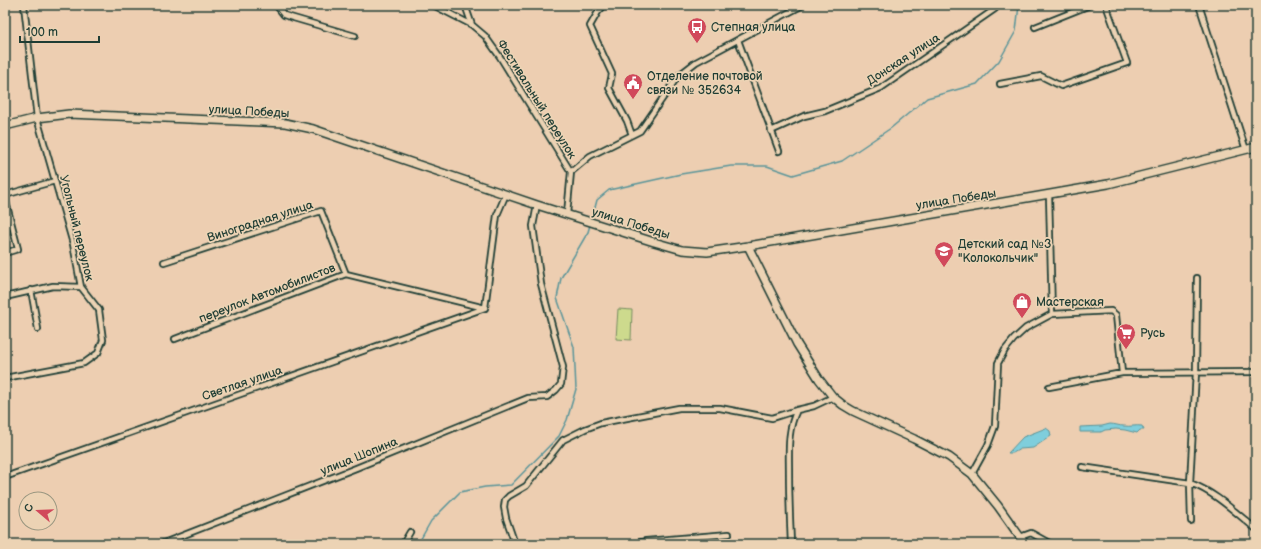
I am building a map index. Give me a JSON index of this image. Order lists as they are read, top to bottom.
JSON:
{
  "streets": {
    "street": [
      "Донская улица",
      "Фестивальный переулок",
      "улица Победы",
      "Виноградная улица",
      "Угольный переулок",
      "переулок Автомобилистов",
      "Светлая улица",
      "улица Шопина"
    ]
  },
  "crossings": [
    ["Фестивальный переулок", "улица Победы"],
    ["улица Победы", "Угольный переулок"],
    ["улица Победы", "улица Шопина"],
    ["Виноградная улица", "переулок Автомобилистов"],
    ["переулок Автомобилистов", "Светлая улица"]
  ],
  "places": {
    "bus stop": ["Степная улица"],
    "public building": ["Отделение почтовой связи № 352634"],
    "school or university": ["Детский сад №3 \"Колокольчик\""],
    "shop": ["Мастерская"],
    "supermarket": ["Русь"]
  },
  "scale_bar": "100 m",
  "north": "left"
}
